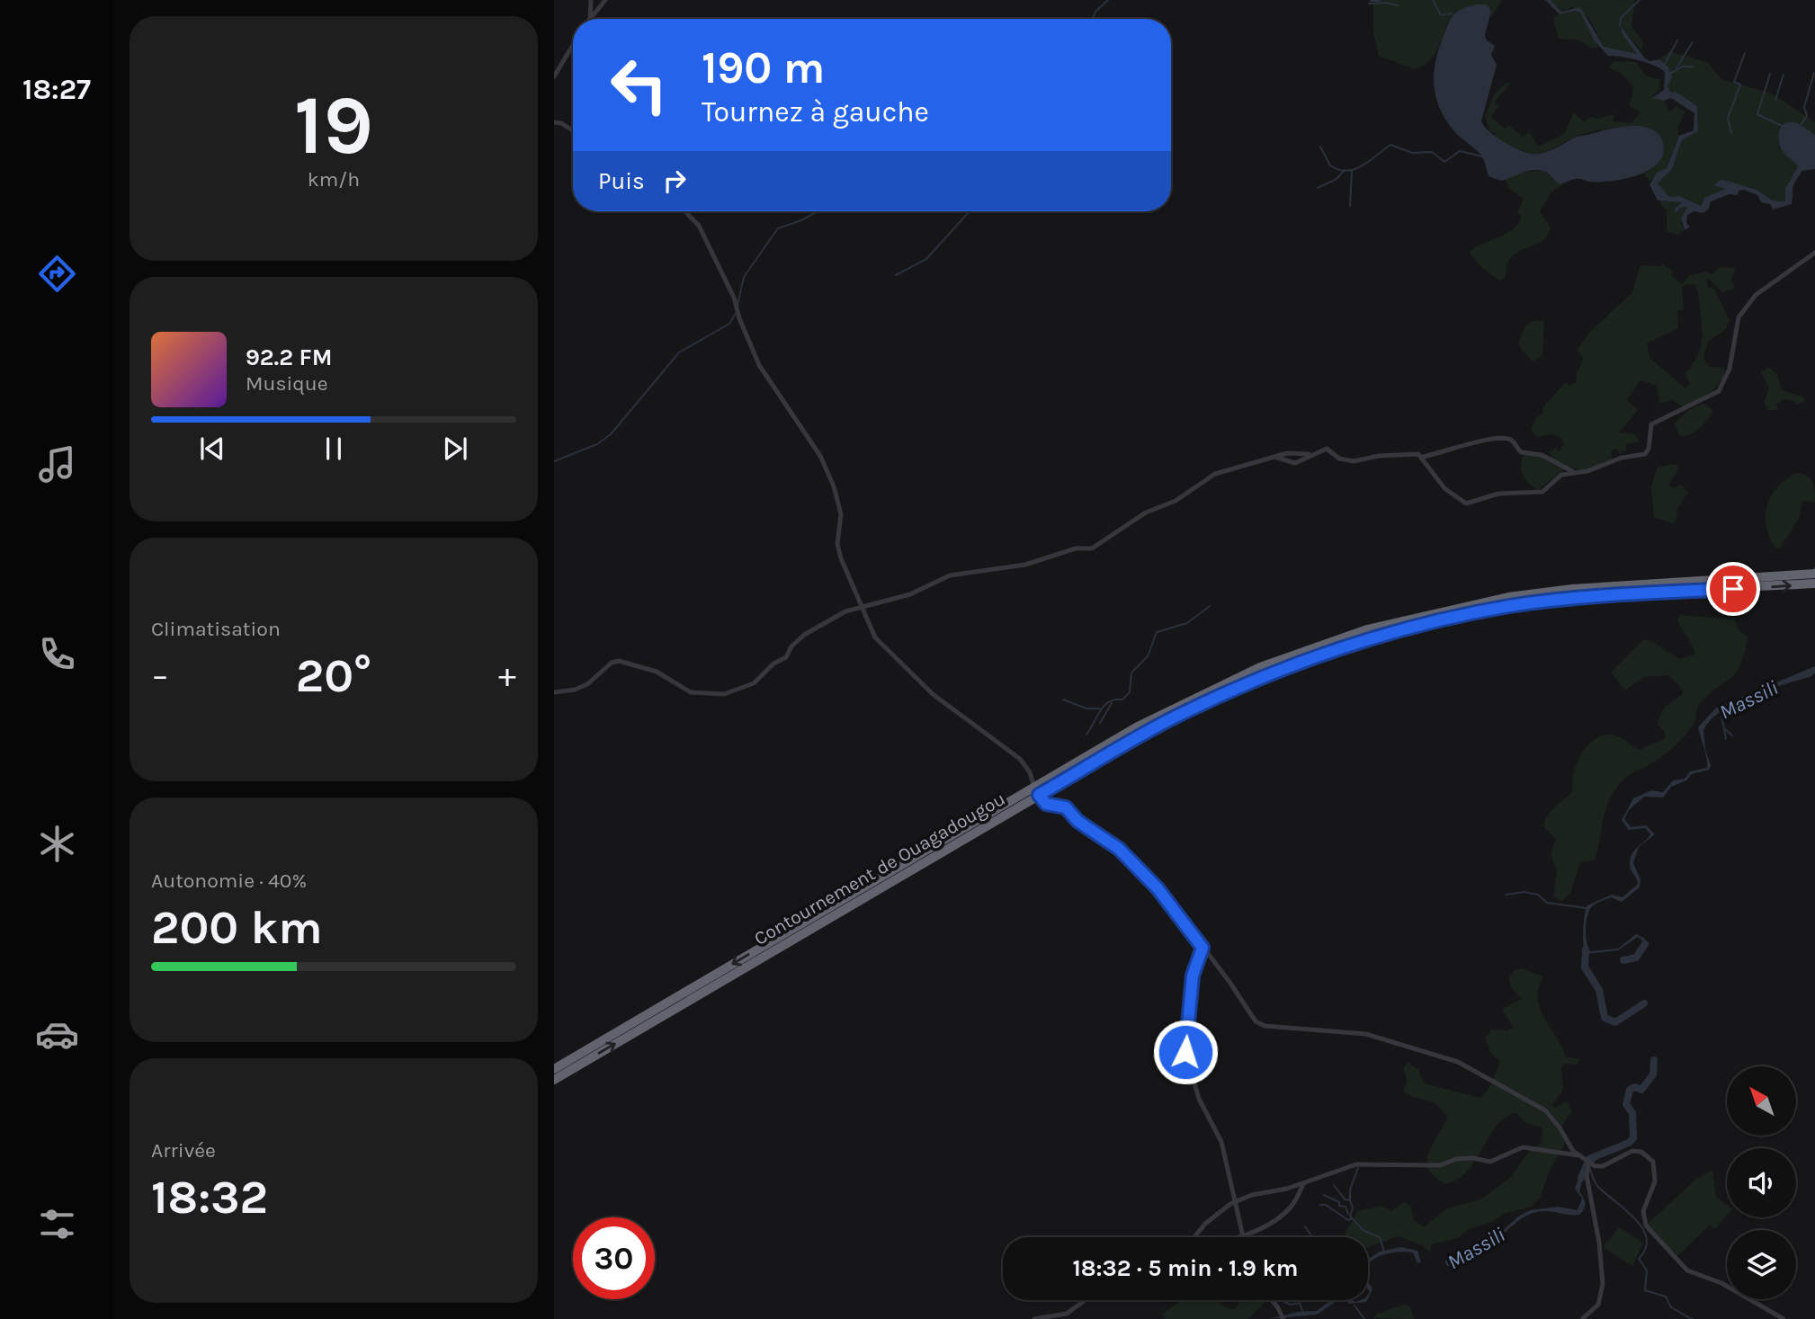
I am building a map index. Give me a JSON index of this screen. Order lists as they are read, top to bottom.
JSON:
{
  "streets": {
    "highway": ["Contournement de Ouagadougou"]
  },
  "water": ["Massili"],
  "north": "top left",
  "page": {
    "tabs": "18:27",
    "tile": [
      ["19", "km/h"],
      "Climatisation",
      ["Autonomie · 40%", "200 km"],
      ["Arrivée", "18:32"]
    ],
    "turn": ["190 m", "Tournez à gauche"],
    "then": "Puis",
    "song": ["92.2 FM", "Musique"],
    "heat": ["−", "20°", "+"],
    "limit": "30",
    "trip": "18:32 · 5 min · 1.9 km"
  }
}
